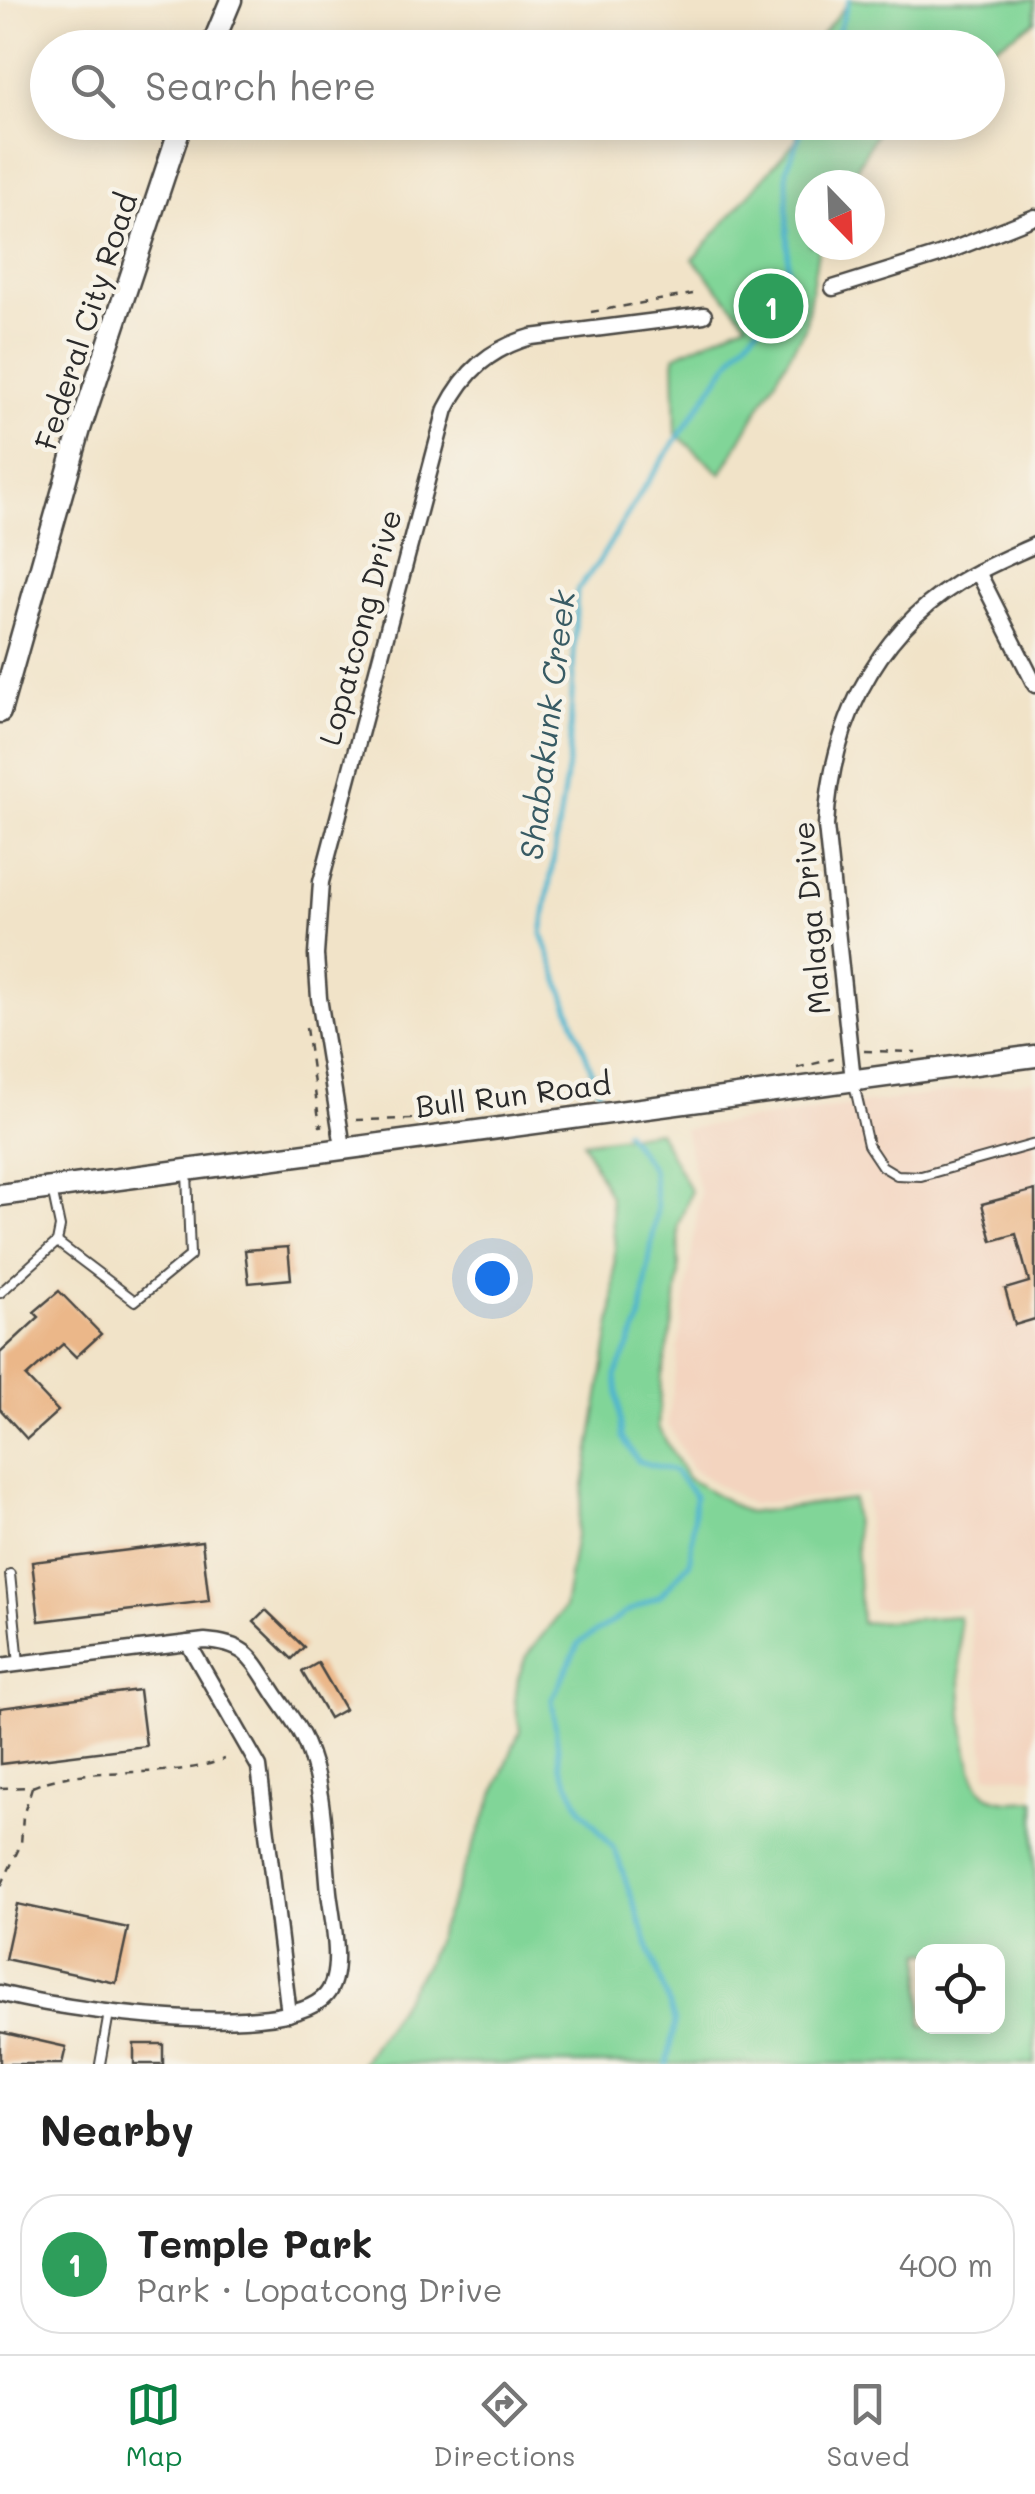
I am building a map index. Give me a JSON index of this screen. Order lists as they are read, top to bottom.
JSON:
{
  "streets": {
    "street": [
      "Federal City Road",
      "Lopatcong Drive",
      "Malaga Drive",
      "Bull Run Road"
    ]
  },
  "crossings": [
    ["Lopatcong Drive", "Bull Run Road"],
    ["Malaga Drive", "Bull Run Road"]
  ],
  "water": ["Shabakunk Creek"],
  "north": "bottom right",
  "page": {
    "search": "Search here",
    "pins": "1",
    "heading": "Nearby",
    "list": [
      {
        "mark": "1",
        "name": "Temple Park",
        "note": "Park · Lopatcong Drive",
        "value": "400 m"
      }
    ],
    "nav": ["Map", "Directions", "Saved"]
  }
}
